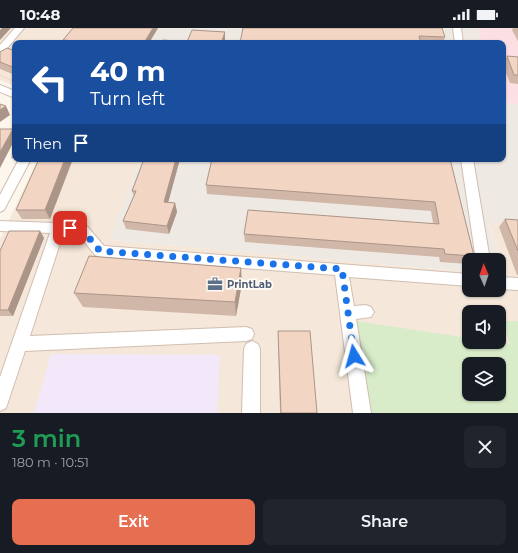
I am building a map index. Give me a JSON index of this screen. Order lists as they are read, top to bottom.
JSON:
{
  "places": {
    "office": ["PrintLab"]
  },
  "north": "top",
  "page": {
    "status": "10:48",
    "turn": ["40 m", "Turn left"],
    "then": "Then",
    "heading": ["3 min", "180 m · 10:51"],
    "buttons": ["Exit", "Share"]
  }
}
